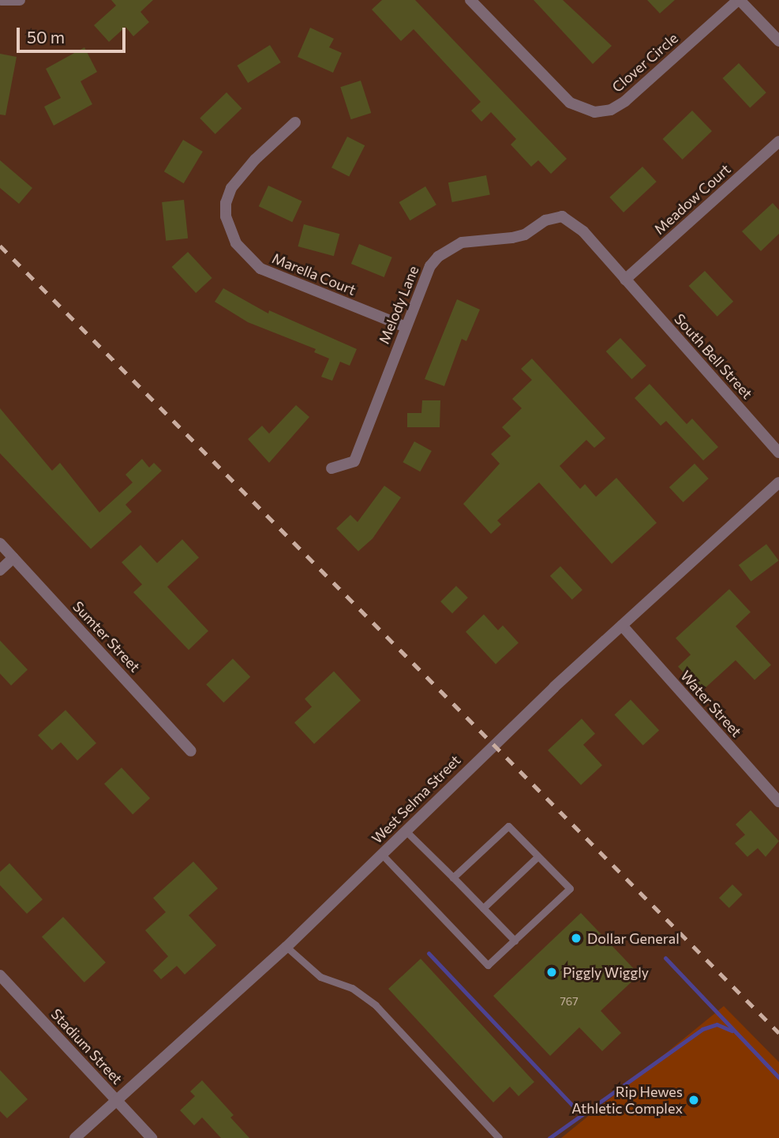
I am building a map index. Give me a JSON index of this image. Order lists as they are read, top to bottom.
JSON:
{
  "streets": {
    "street": [
      "Clover Circle",
      "Meadow Court",
      "Marella Court",
      "Melody Lane",
      "South Bell Street",
      "Sumter Street",
      "Water Street",
      "West Selma Street",
      "Stadium Street"
    ]
  },
  "crossings": [
    ["Meadow Court", "Melody Lane"],
    ["Meadow Court", "South Bell Street"],
    ["Marella Court", "Melody Lane"],
    ["Melody Lane", "South Bell Street"],
    ["Water Street", "West Selma Street"],
    ["West Selma Street", "Stadium Street"]
  ],
  "places": ["Dollar General", "Piggly Wiggly", "Rip Hewes Athletic Complex"],
  "house_numbers": ["767"],
  "scale_bar": "50 m"
}
